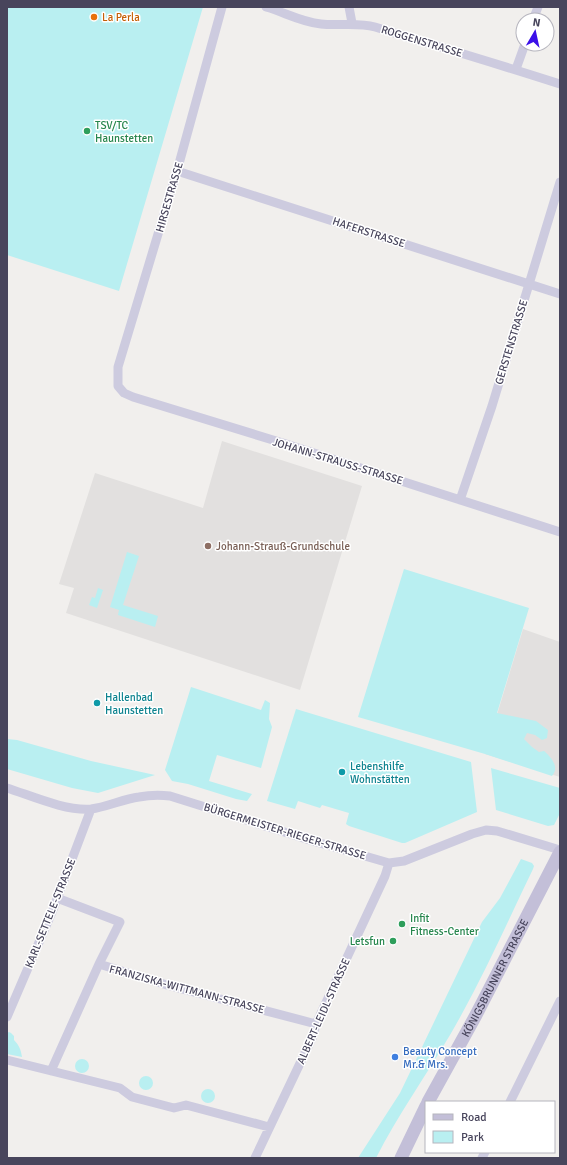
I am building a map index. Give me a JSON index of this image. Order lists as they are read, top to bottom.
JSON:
{
  "streets": {
    "main road": ["KÖNIGSBRUNNER STRASSE"],
    "street": [
      "ROGGENSTRASSE",
      "HIRSESTRASSE",
      "HAFERSTRASSE",
      "GERSTENSTRASSE",
      "JOHANN-STRAUSS-STRASSE",
      "BÜRGERMEISTER-RIEGER-STRASSE",
      "KARL-SETTELE-STRASSE",
      "FRANZISKA-WITTMANN-STRASSE",
      "ALBERT-LEIDL-STRASSE"
    ]
  },
  "crossings": [
    ["HIRSESTRASSE", "HAFERSTRASSE"],
    ["HIRSESTRASSE", "JOHANN-STRAUSS-STRASSE"],
    ["HAFERSTRASSE", "GERSTENSTRASSE"],
    ["GERSTENSTRASSE", "JOHANN-STRAUSS-STRASSE"],
    ["BÜRGERMEISTER-RIEGER-STRASSE", "KARL-SETTELE-STRASSE"],
    ["BÜRGERMEISTER-RIEGER-STRASSE", "KÖNIGSBRUNNER STRASSE"],
    ["BÜRGERMEISTER-RIEGER-STRASSE", "ALBERT-LEIDL-STRASSE"],
    ["KARL-SETTELE-STRASSE", "FRANZISKA-WITTMANN-STRASSE"],
    ["FRANZISKA-WITTMANN-STRASSE", "ALBERT-LEIDL-STRASSE"]
  ],
  "places": [
    "La Perla",
    "TSV/TC Haunstetten",
    "Johann-Strauß-Grundschule",
    "Hallenbad Haunstetten",
    "Lebenshilfe Wohnstätten",
    "Infit Fitness-Center",
    "Letsfun",
    "Beauty Concept Mr.& Mrs."
  ],
  "legend": ["Road", "Park"],
  "north": "top"
}
